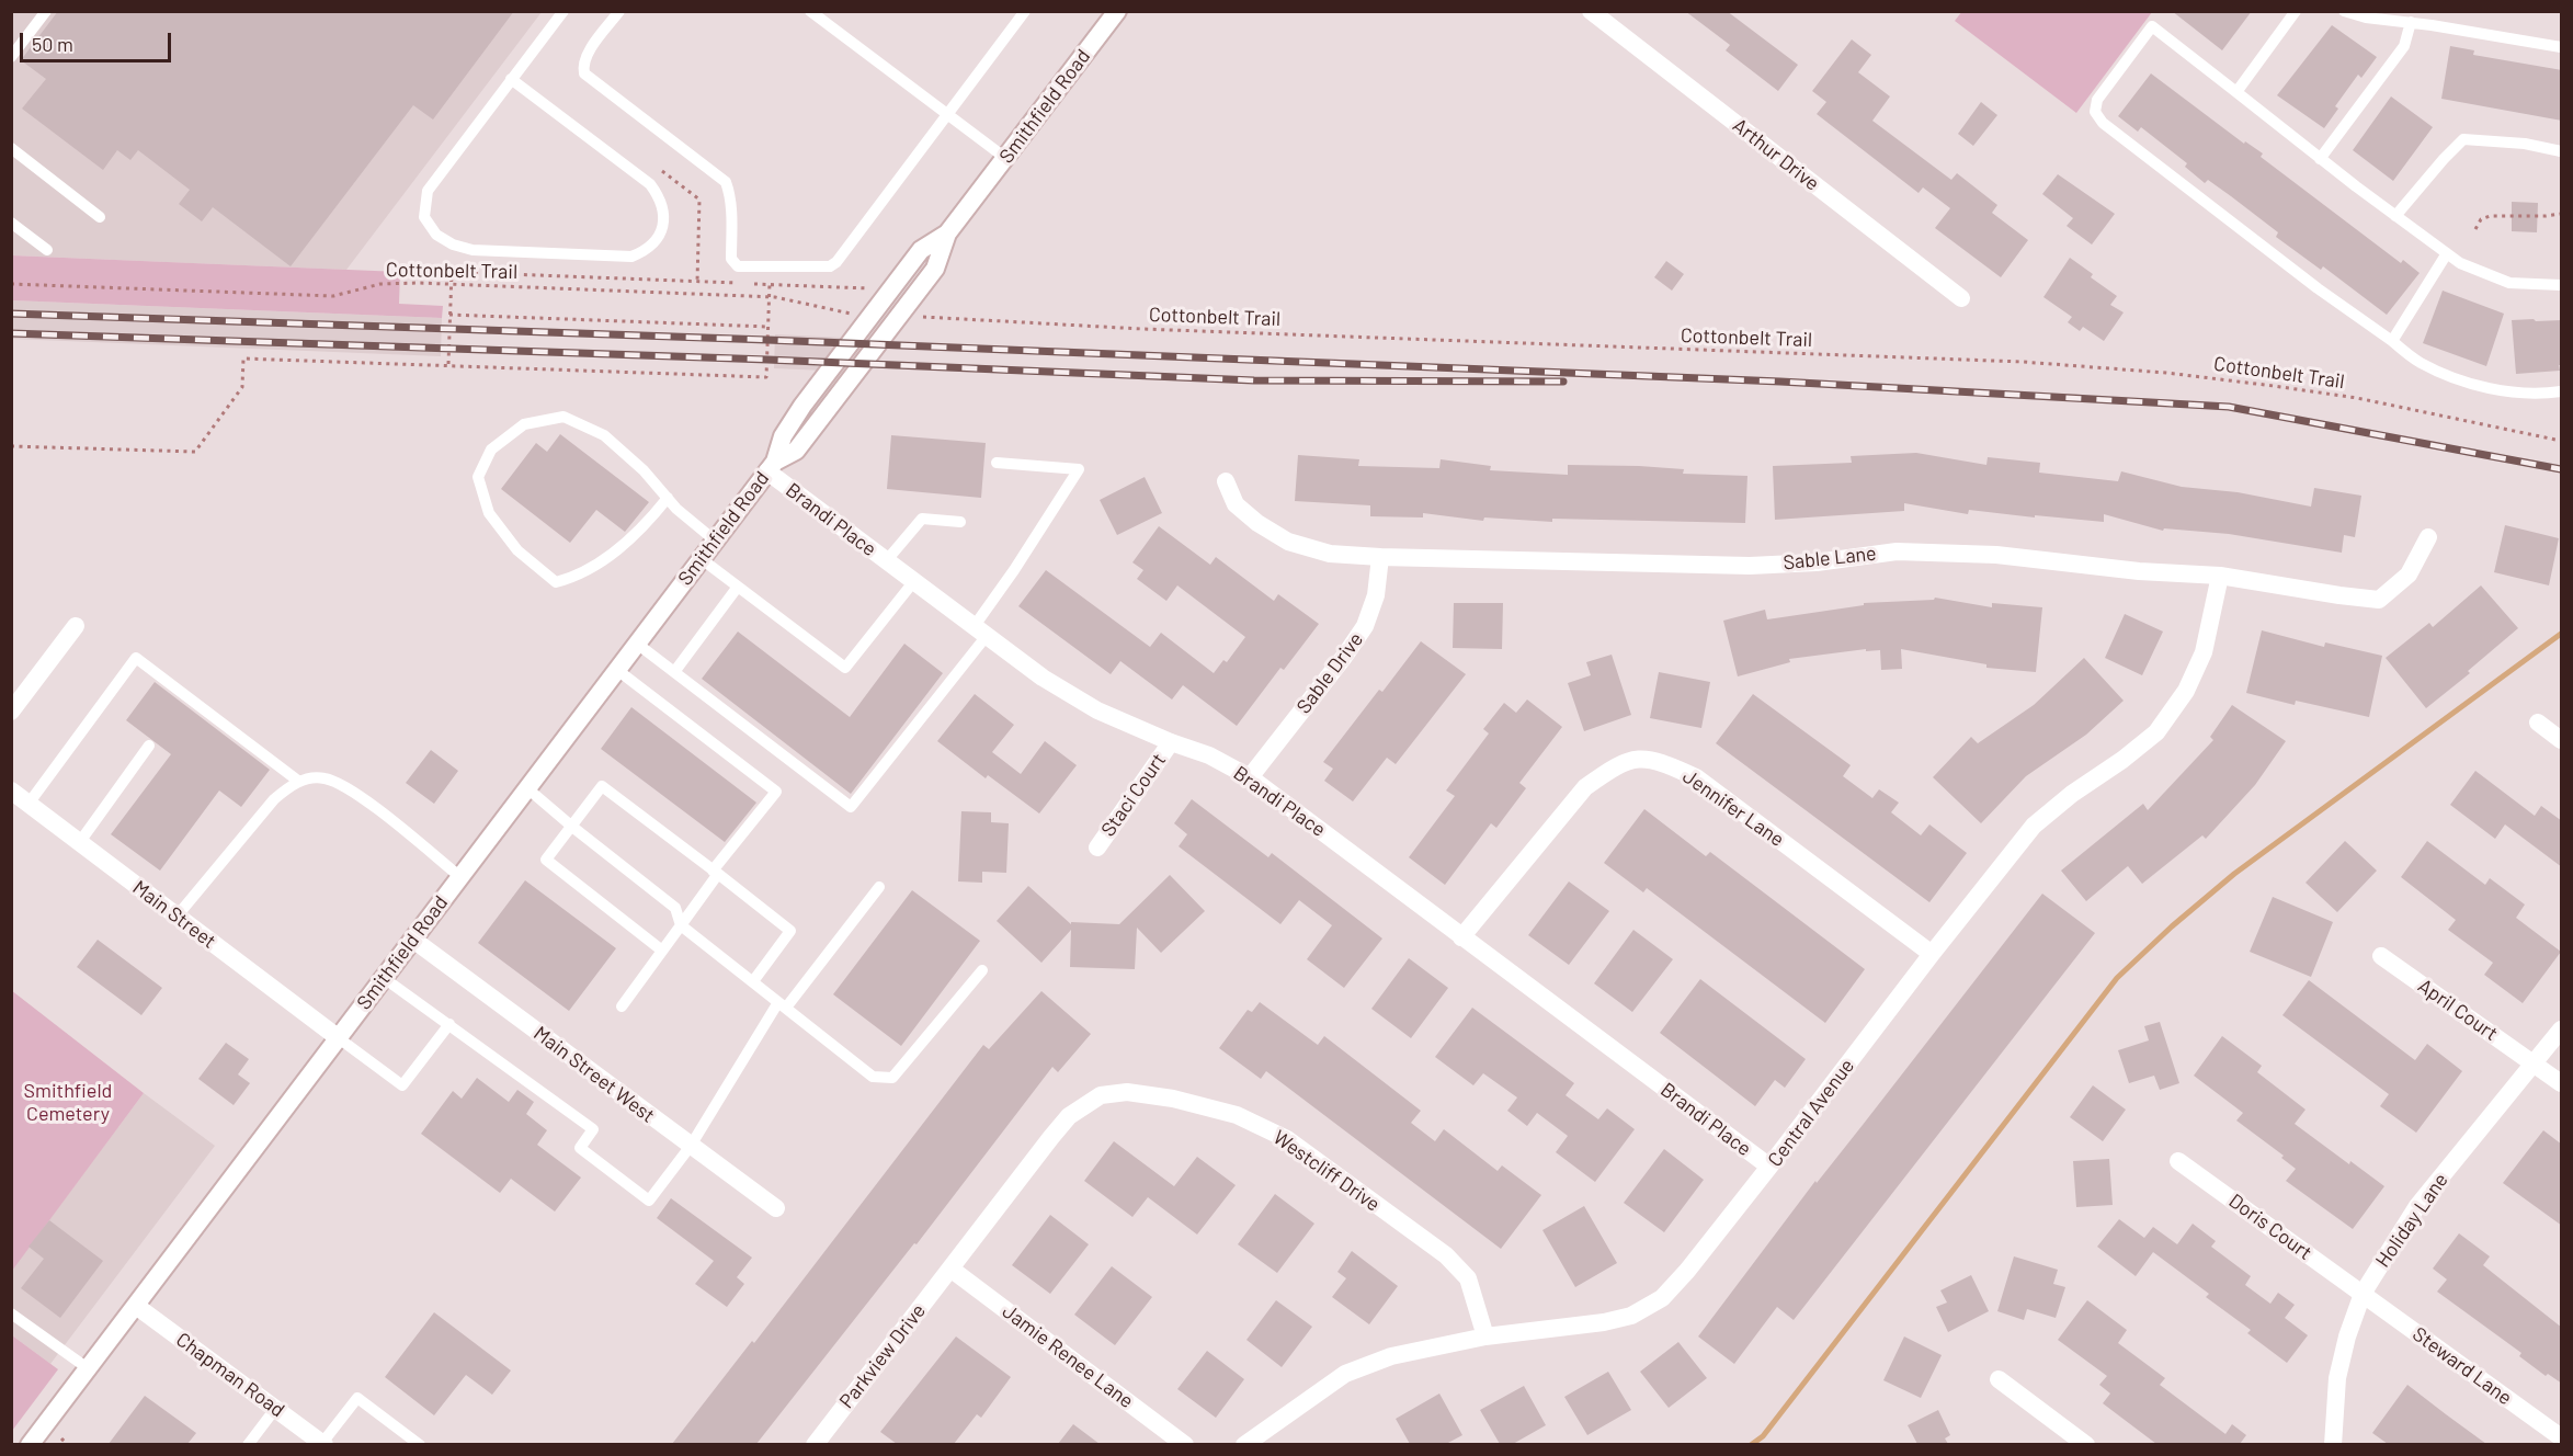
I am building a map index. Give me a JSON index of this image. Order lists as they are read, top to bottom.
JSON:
{
  "streets": {
    "street": [
      "Smithfield Road",
      "Arthur Drive",
      "Brandi Place",
      "Sable Lane",
      "Sable Drive",
      "Staci Court",
      "Jennifer Lane",
      "Main Street",
      "April Court",
      "Main Street West",
      "Central Avenue",
      "Westcliff Drive",
      "Holiday Lane",
      "Doris Court",
      "Parkview Drive",
      "Jamie Renee Lane",
      "Steward Lane",
      "Chapman Road"
    ],
    "path": ["Cottonbelt Trail"]
  },
  "crossings": [
    ["Smithfield Road", "Brandi Place"],
    ["Smithfield Road", "Main Street"],
    ["Smithfield Road", "Main Street West"],
    ["Smithfield Road", "Chapman Road"],
    ["Brandi Place", "Sable Drive"],
    ["Brandi Place", "Staci Court"],
    ["Brandi Place", "Jennifer Lane"],
    ["Brandi Place", "Central Avenue"],
    ["Sable Lane", "Sable Drive"],
    ["Sable Lane", "Central Avenue"],
    ["Jennifer Lane", "Central Avenue"],
    ["April Court", "Holiday Lane"],
    ["Central Avenue", "Westcliff Drive"],
    ["Westcliff Drive", "Parkview Drive"],
    ["Westcliff Drive", "Jamie Renee Lane"],
    ["Holiday Lane", "Doris Court"],
    ["Holiday Lane", "Steward Lane"],
    ["Doris Court", "Steward Lane"],
    ["Parkview Drive", "Jamie Renee Lane"]
  ],
  "parks": ["Smithfield Cemetery"],
  "scale_bar": "50 m"
}
